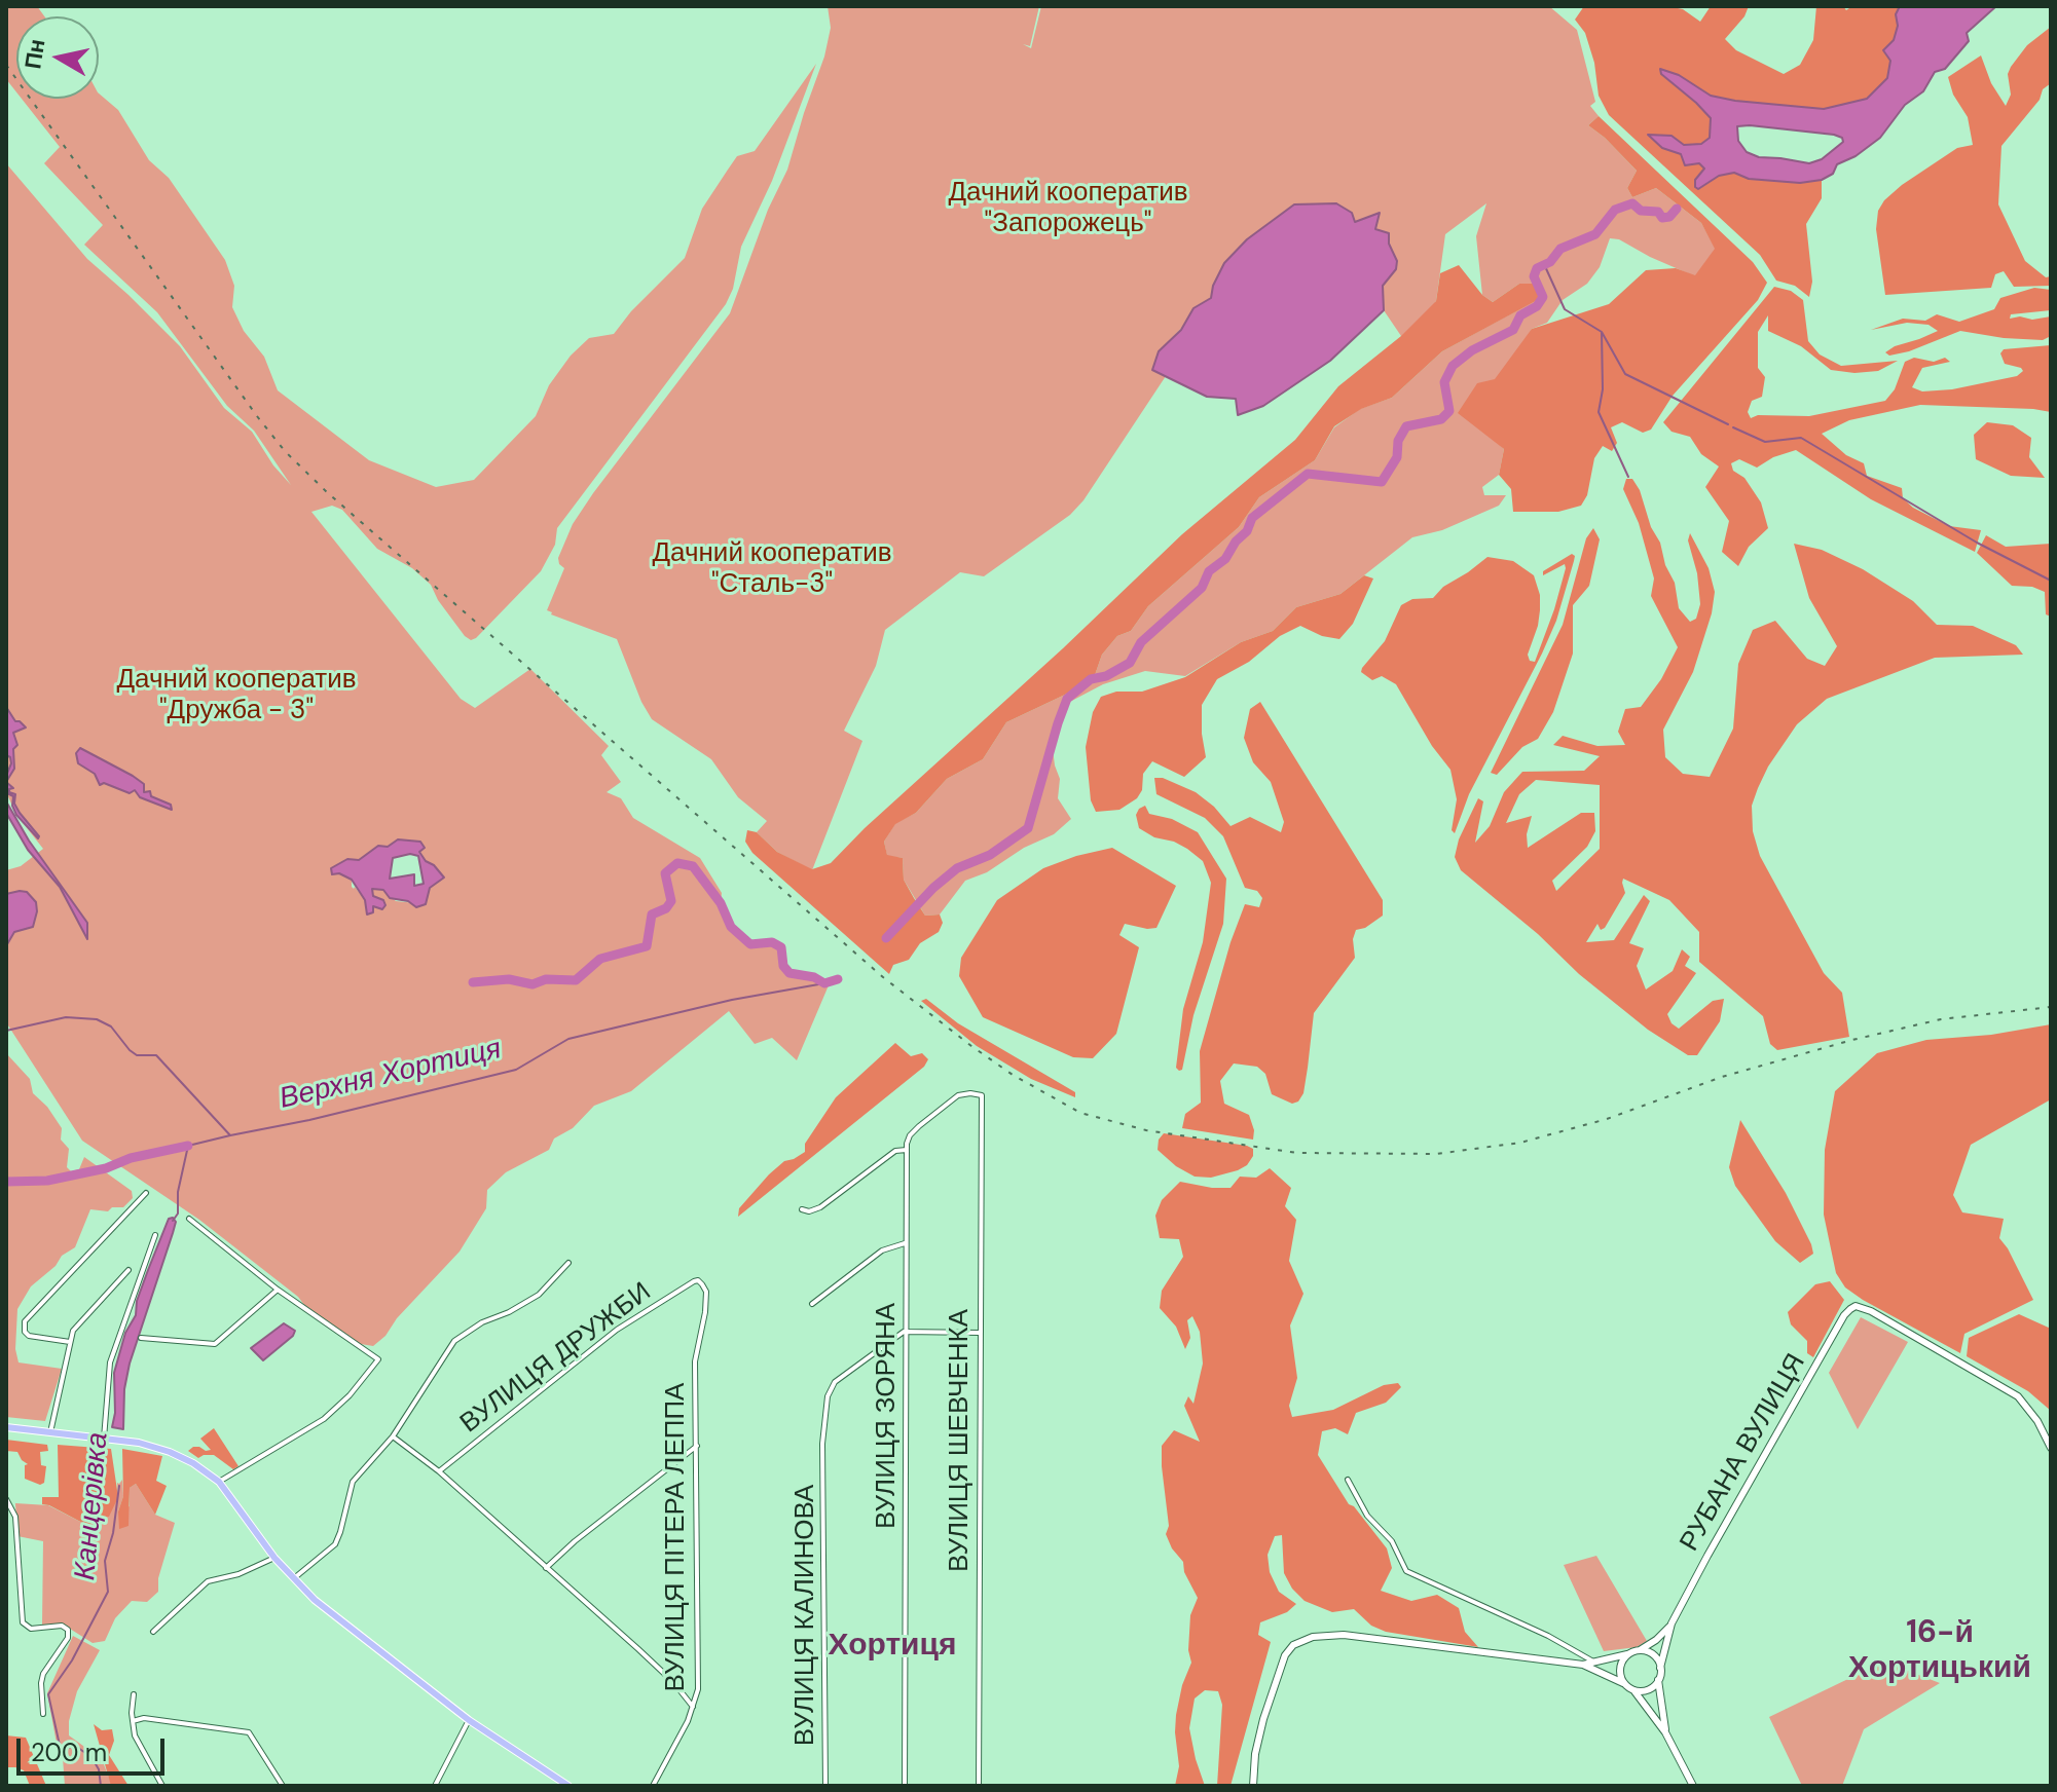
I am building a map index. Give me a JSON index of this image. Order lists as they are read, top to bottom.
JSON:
{
  "streets": {
    "street": [
      "ВУЛИЦЯ ДРУЖБИ",
      "ВУЛИЦЯ ЗОРЯНА",
      "ВУЛИЦЯ ШЕВЧЕНКА",
      "РУБАНА ВУЛИЦЯ",
      "ВУЛИЦЯ ПІТЕРА ЛЕППА",
      "ВУЛИЦЯ КАЛИНОВА"
    ]
  },
  "crossings": [
    ["ВУЛИЦЯ ДРУЖБИ", "ВУЛИЦЯ ПІТЕРА ЛЕППА"],
    ["ВУЛИЦЯ ЗОРЯНА", "ВУЛИЦЯ ШЕВЧЕНКА"],
    ["ВУЛИЦЯ ЗОРЯНА", "ВУЛИЦЯ КАЛИНОВА"]
  ],
  "districts": ["16-й Хортицький", "Хортиця"],
  "water": ["Верхня Хортиця", "Канцерівка"],
  "parks": ["Дачний кооператив \"Запорожець\"", "Дачний кооператив \"Сталь-3\"", "Дачний кооператив \"Дружба - 3\""],
  "scale_bar": "200 m",
  "north": "left"
}
